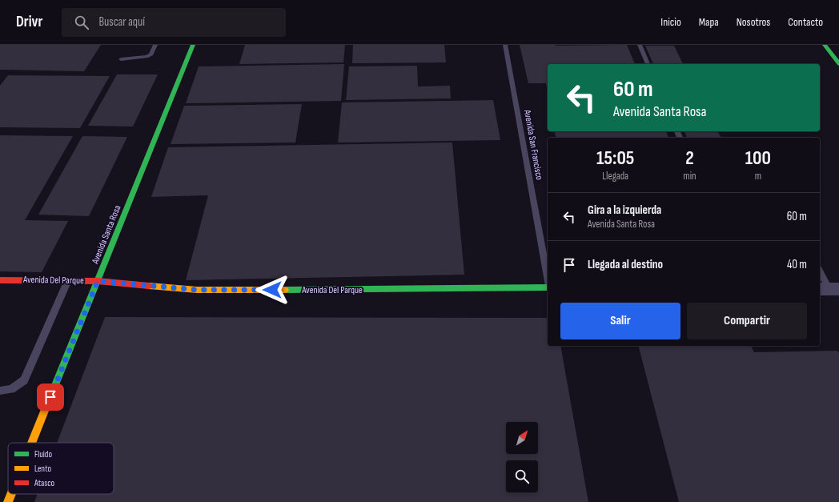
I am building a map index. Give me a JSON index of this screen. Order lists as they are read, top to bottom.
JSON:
{
  "streets": {
    "street": ["Avenida Santa Rosa", "Avenida Del Parque"],
    "lane": ["Avenida San Francisco"]
  },
  "crossings": [
    ["Avenida Santa Rosa", "Avenida Del Parque"]
  ],
  "legend": ["Fluido", "Lento", "Atasco"],
  "north": "top right",
  "page": {
    "header": "Drivr",
    "search": "Buscar aquí",
    "nav": [
      "Inicio",
      "Mapa",
      "Nosotros",
      "Contacto"
    ],
    "turn": ["60 m", "Avenida Santa Rosa"],
    "eta": [
      "15:05",
      "Llegada",
      "2",
      "min",
      "100",
      "m"
    ],
    "list": [
      {
        "name": "Gira a la izquierda",
        "note": "Avenida Santa Rosa",
        "value": "60 m"
      },
      {
        "name": "Llegada al destino",
        "value": "40 m"
      }
    ],
    "buttons": ["Salir", "Compartir"]
  }
}
